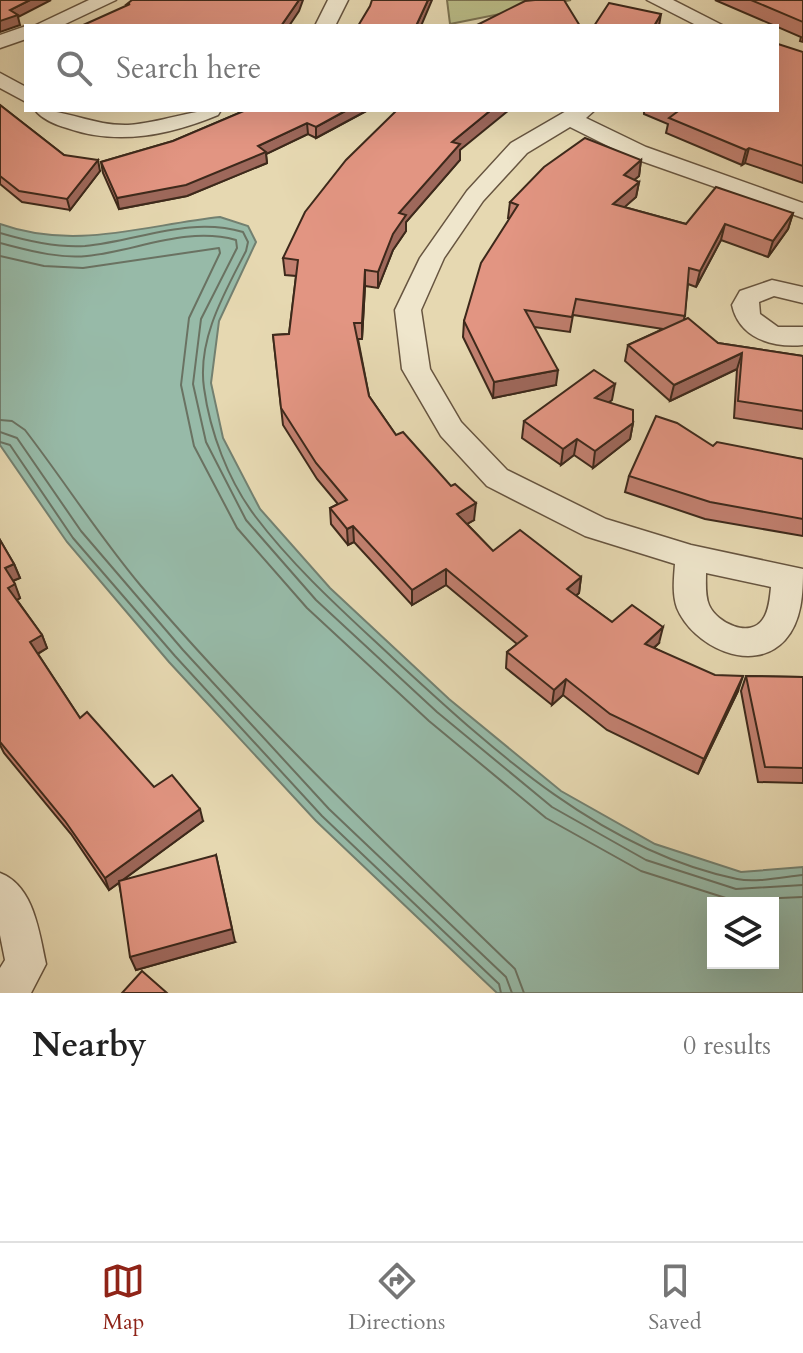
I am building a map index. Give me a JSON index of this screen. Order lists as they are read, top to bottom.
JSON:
{
  "page": {
    "search": "Search here",
    "heading": ["Nearby", "0 results"],
    "nav": ["Map", "Directions", "Saved"]
  }
}
